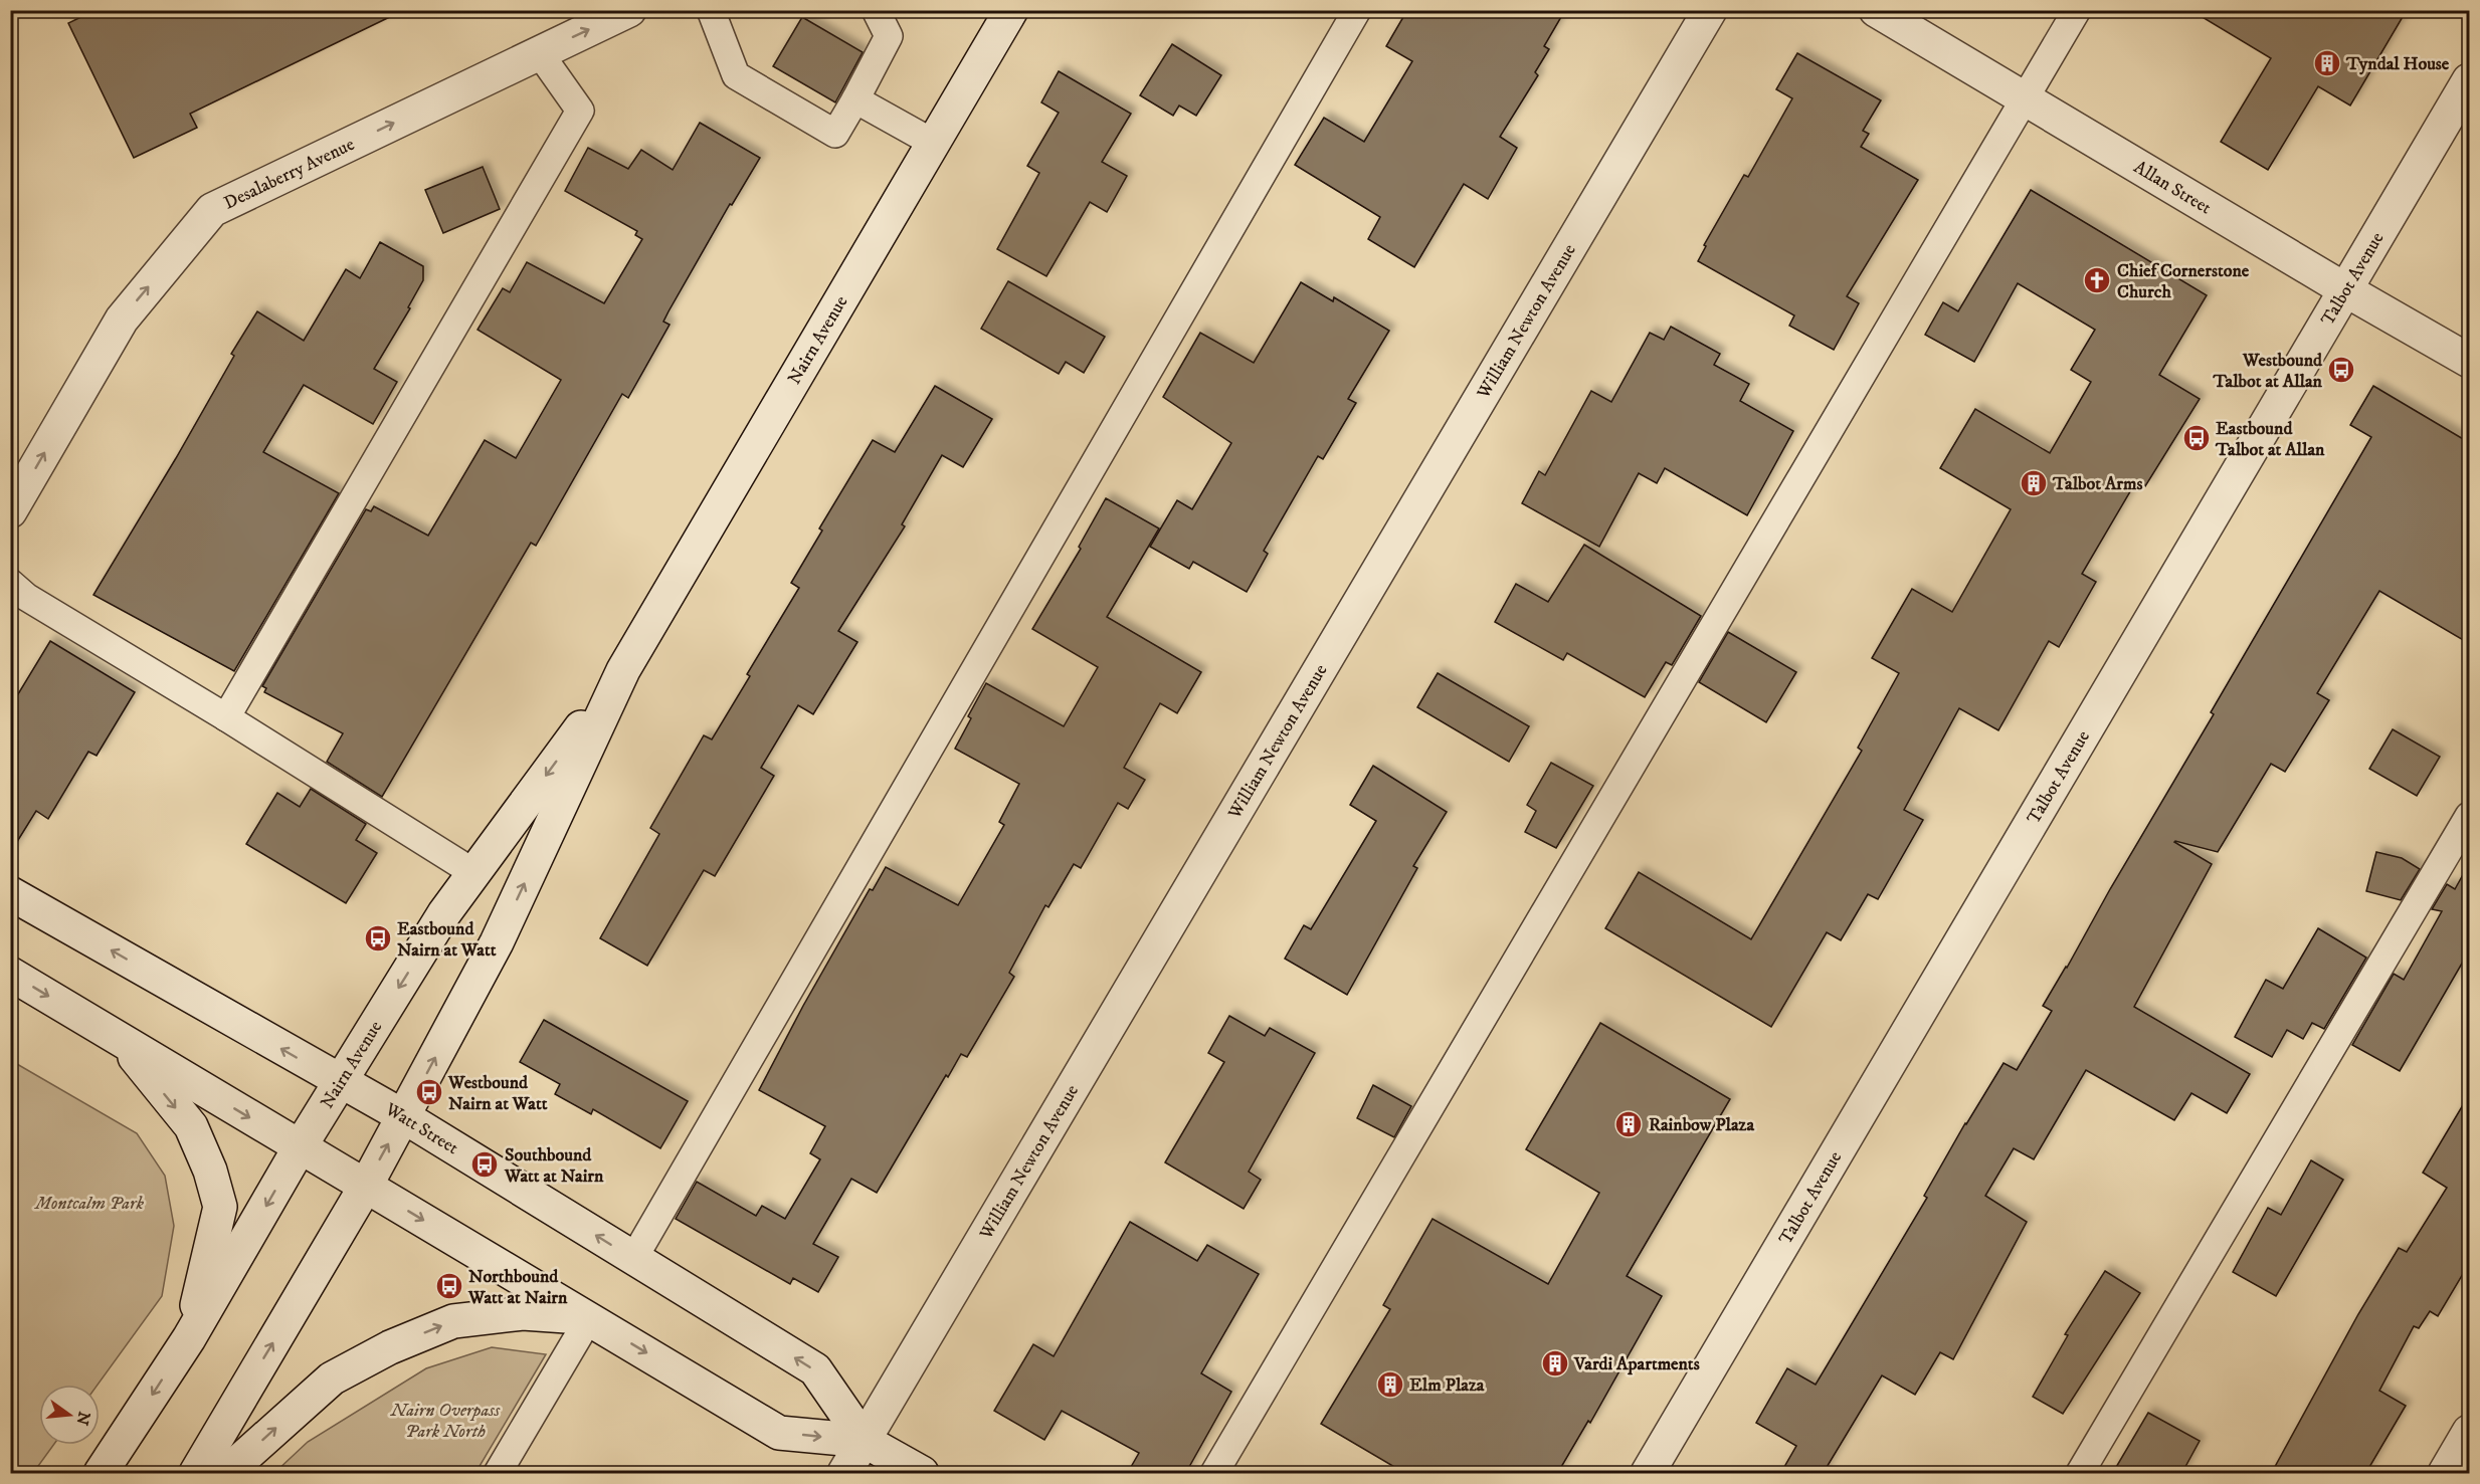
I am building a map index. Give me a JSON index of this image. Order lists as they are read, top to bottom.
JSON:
{
  "streets": {
    "main road": [
      "Desalaberry Avenue",
      "Allan Street",
      "Talbot Avenue",
      "William Newton Avenue",
      "Nairn Avenue",
      "Watt Street"
    ]
  },
  "crossings": [
    ["Allan Street", "Talbot Avenue"],
    ["William Newton Avenue", "Watt Street"],
    ["Nairn Avenue", "Watt Street"]
  ],
  "one_way": ["Desalaberry Avenue"],
  "parks": ["Montcalm Park", "Nairn Overpass Park North"],
  "places": {
    "building": [
      "Tyndal House",
      "Talbot Arms",
      "Rainbow Plaza",
      "Vardi Apartments",
      "Elm Plaza"
    ],
    "church": ["Chief Cornerstone Church"],
    "bus stop": [
      "Westbound Talbot at Allan",
      "Eastbound Talbot at Allan",
      "Eastbound Nairn at Watt",
      "Westbound Nairn at Watt",
      "Southbound Watt at Nairn",
      "Northbound Watt at Nairn"
    ]
  },
  "north": "right"
}
